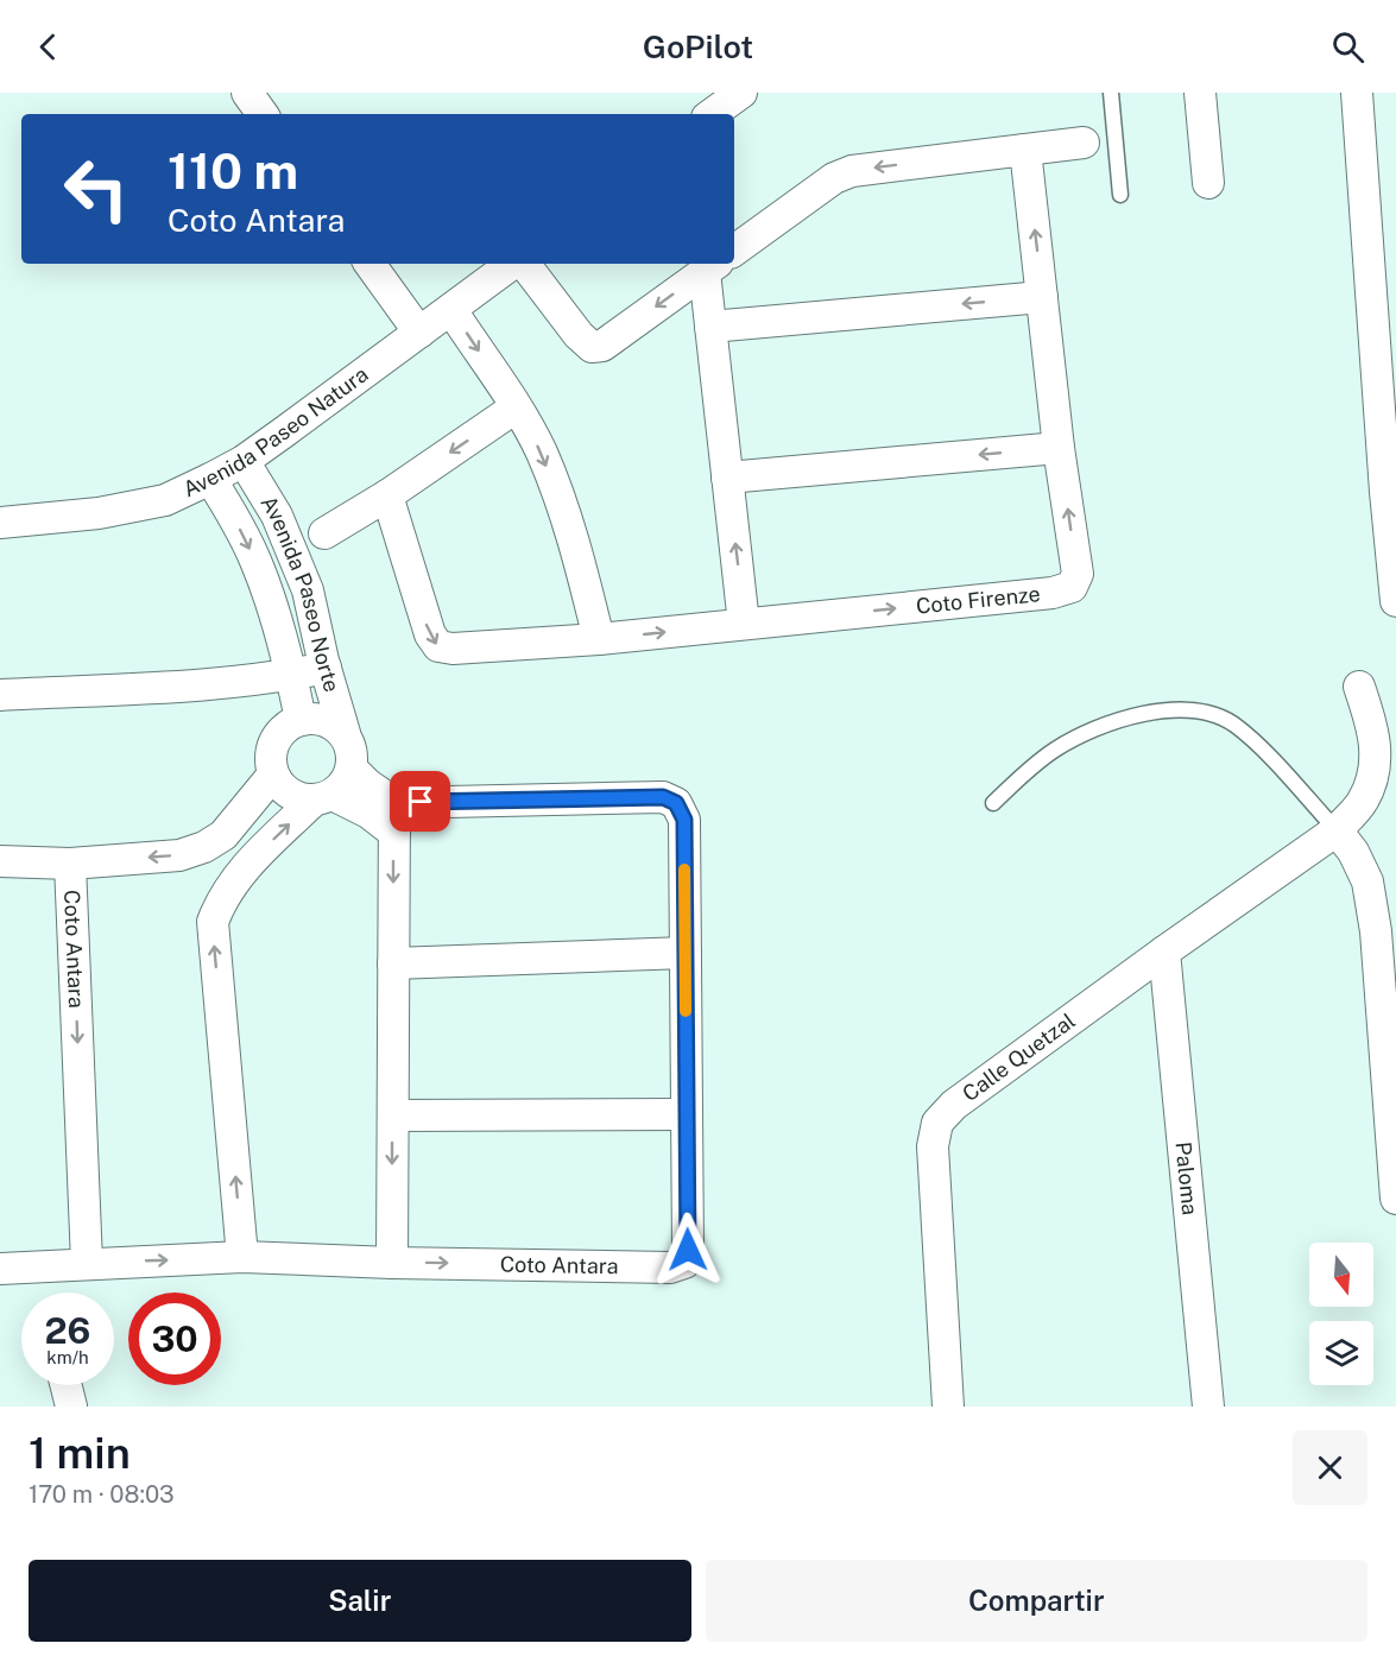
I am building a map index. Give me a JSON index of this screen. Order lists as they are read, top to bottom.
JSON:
{
  "streets": {
    "street": [
      "Avenida Paseo Natura",
      "Avenida Paseo Norte",
      "Coto Firenze",
      "Coto Antara",
      "Calle Quetzal",
      "Paloma"
    ]
  },
  "crossings": [
    ["Avenida Paseo Natura", "Avenida Paseo Norte"],
    ["Avenida Paseo Norte", "Coto Antara"],
    ["Calle Quetzal", "Paloma"]
  ],
  "north": "bottom",
  "page": {
    "header": "GoPilot",
    "turn": ["110 m", "Coto Antara"],
    "speed": "26 km/h",
    "limit": "30",
    "heading": ["1 min", "170 m · 08:03"],
    "buttons": ["Salir", "Compartir"]
  }
}
